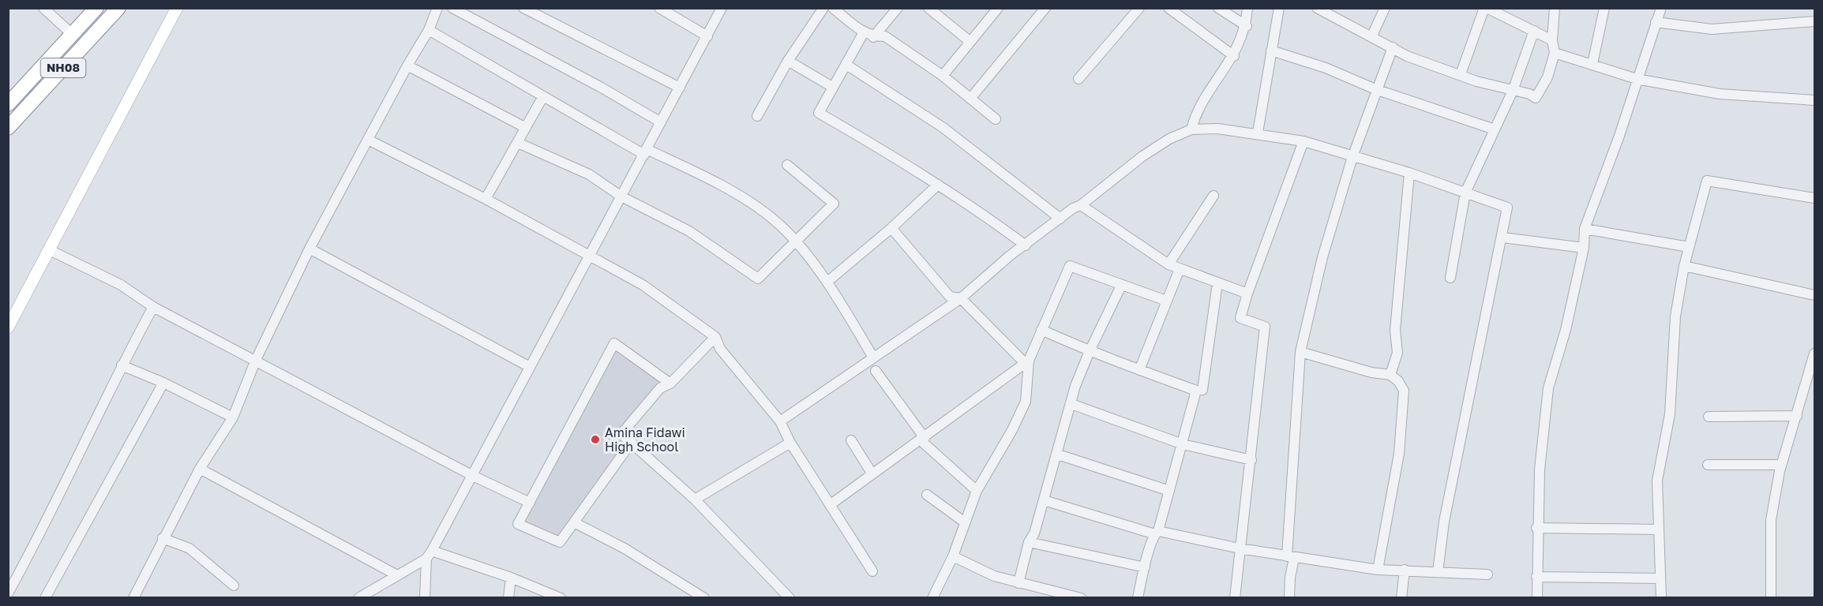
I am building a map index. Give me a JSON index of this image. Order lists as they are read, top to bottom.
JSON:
{
  "streets": {
    "highway": ["NH08"]
  },
  "places": ["Amina Fidawi High School"]
}
